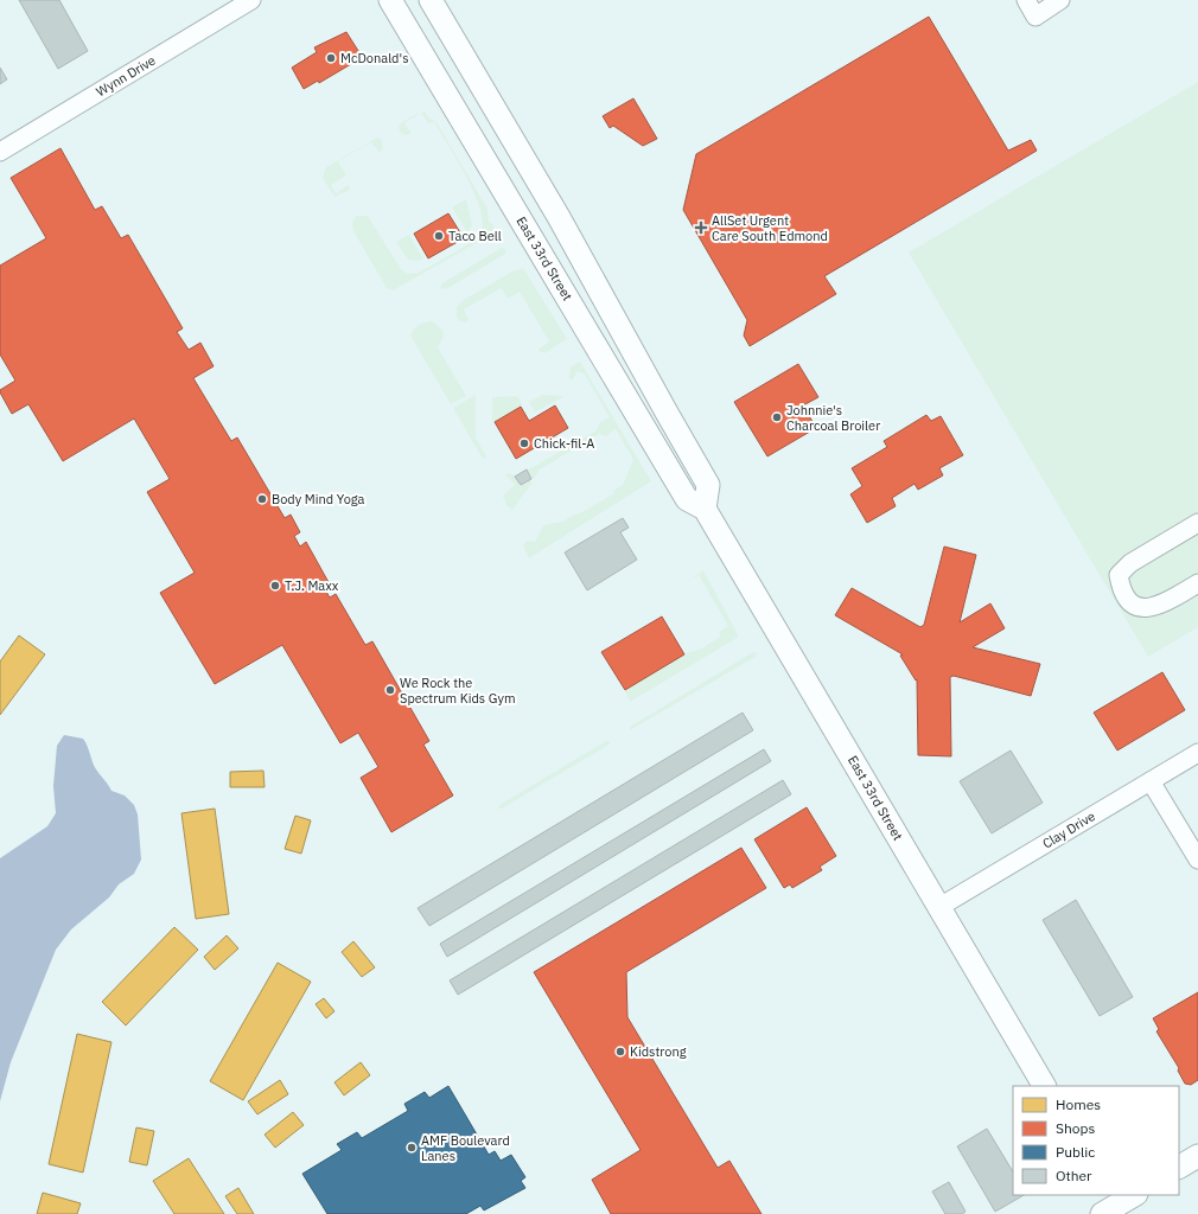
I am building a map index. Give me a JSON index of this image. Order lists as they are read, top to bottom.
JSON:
{
  "streets": {
    "main road": ["East 33rd Street"],
    "street": ["Wynn Drive", "Clay Drive"]
  },
  "crossings": [
    ["East 33rd Street", "Clay Drive"]
  ],
  "places": {
    "other": [
      "McDonald's",
      "Taco Bell",
      "Johnnie's Charcoal Broiler",
      "Chick-fil-A",
      "Body Mind Yoga",
      "T.J. Maxx",
      "We Rock the Spectrum Kids Gym",
      "Kidstrong",
      "AMF Boulevard Lanes"
    ],
    "health": ["AllSet Urgent Care South Edmond"]
  },
  "legend": [
    "Homes",
    "Shops",
    "Public",
    "Other"
  ]
}
